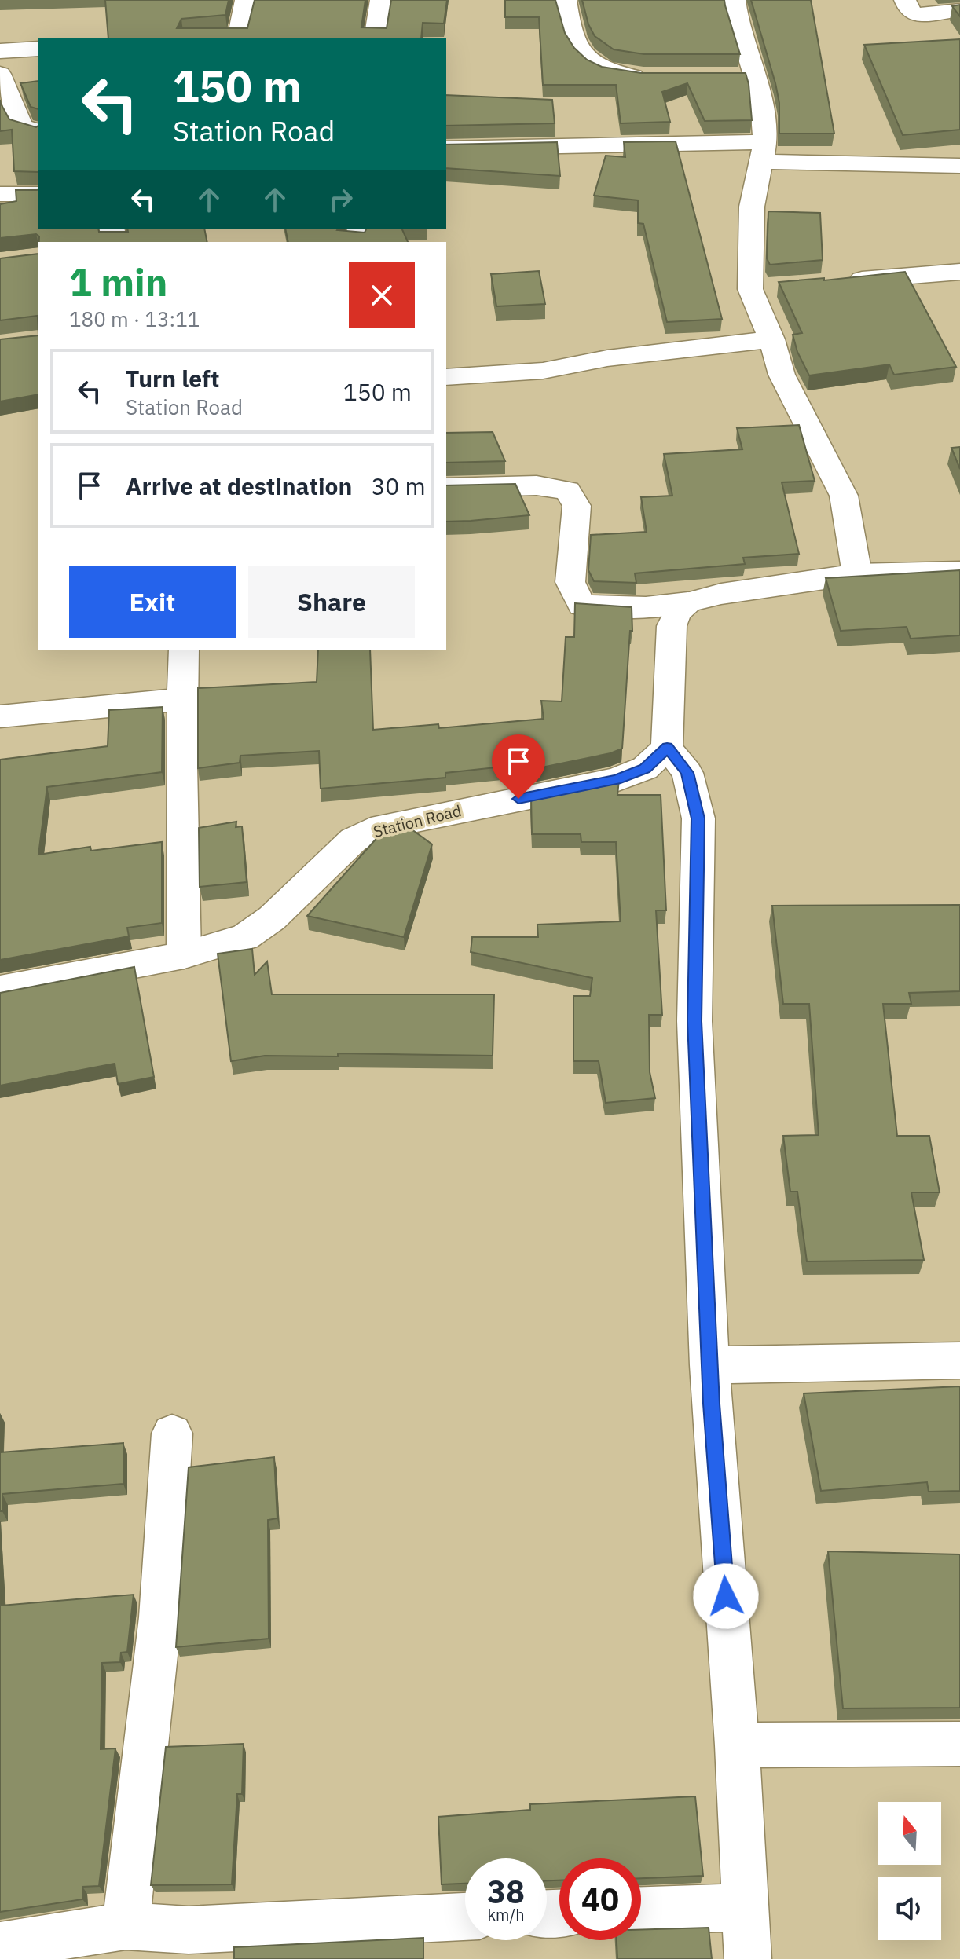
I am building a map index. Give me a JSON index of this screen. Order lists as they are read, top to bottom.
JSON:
{
  "streets": {
    "street": ["Station Road"]
  },
  "north": "top",
  "page": {
    "turn": ["150 m", "Station Road"],
    "heading": ["1 min", "180 m · 13:11"],
    "list": [
      {
        "name": "Turn left",
        "note": "Station Road",
        "value": "150 m"
      },
      {
        "name": "Arrive at destination",
        "value": "30 m"
      }
    ],
    "buttons": ["Exit", "Share"],
    "speed": "38 km/h",
    "limit": "40"
  }
}
